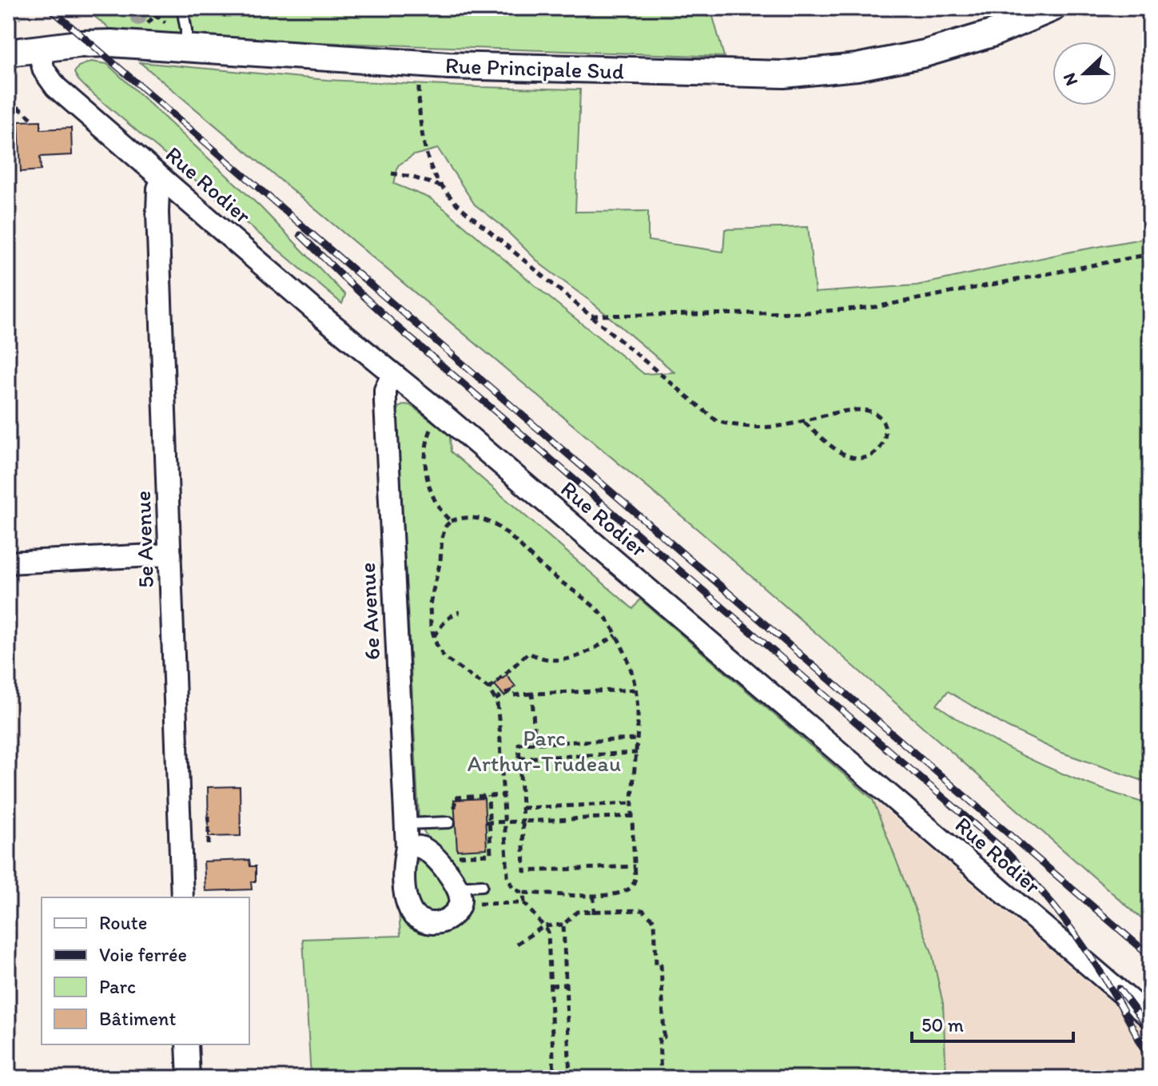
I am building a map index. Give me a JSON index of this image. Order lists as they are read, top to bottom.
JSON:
{
  "streets": {
    "street": [
      "Rue Principale Sud",
      "Rue Rodier",
      "5e Avenue",
      "6e Avenue"
    ]
  },
  "crossings": [
    ["Rue Principale Sud", "Rue Rodier"],
    ["Rue Rodier", "5e Avenue"],
    ["Rue Rodier", "6e Avenue"]
  ],
  "parks": ["Parc Arthur-Trudeau"],
  "legend": [
    "Route",
    "Voie ferrée",
    "Parc",
    "Bâtiment"
  ],
  "scale_bar": "50 m",
  "north": "left"
}
